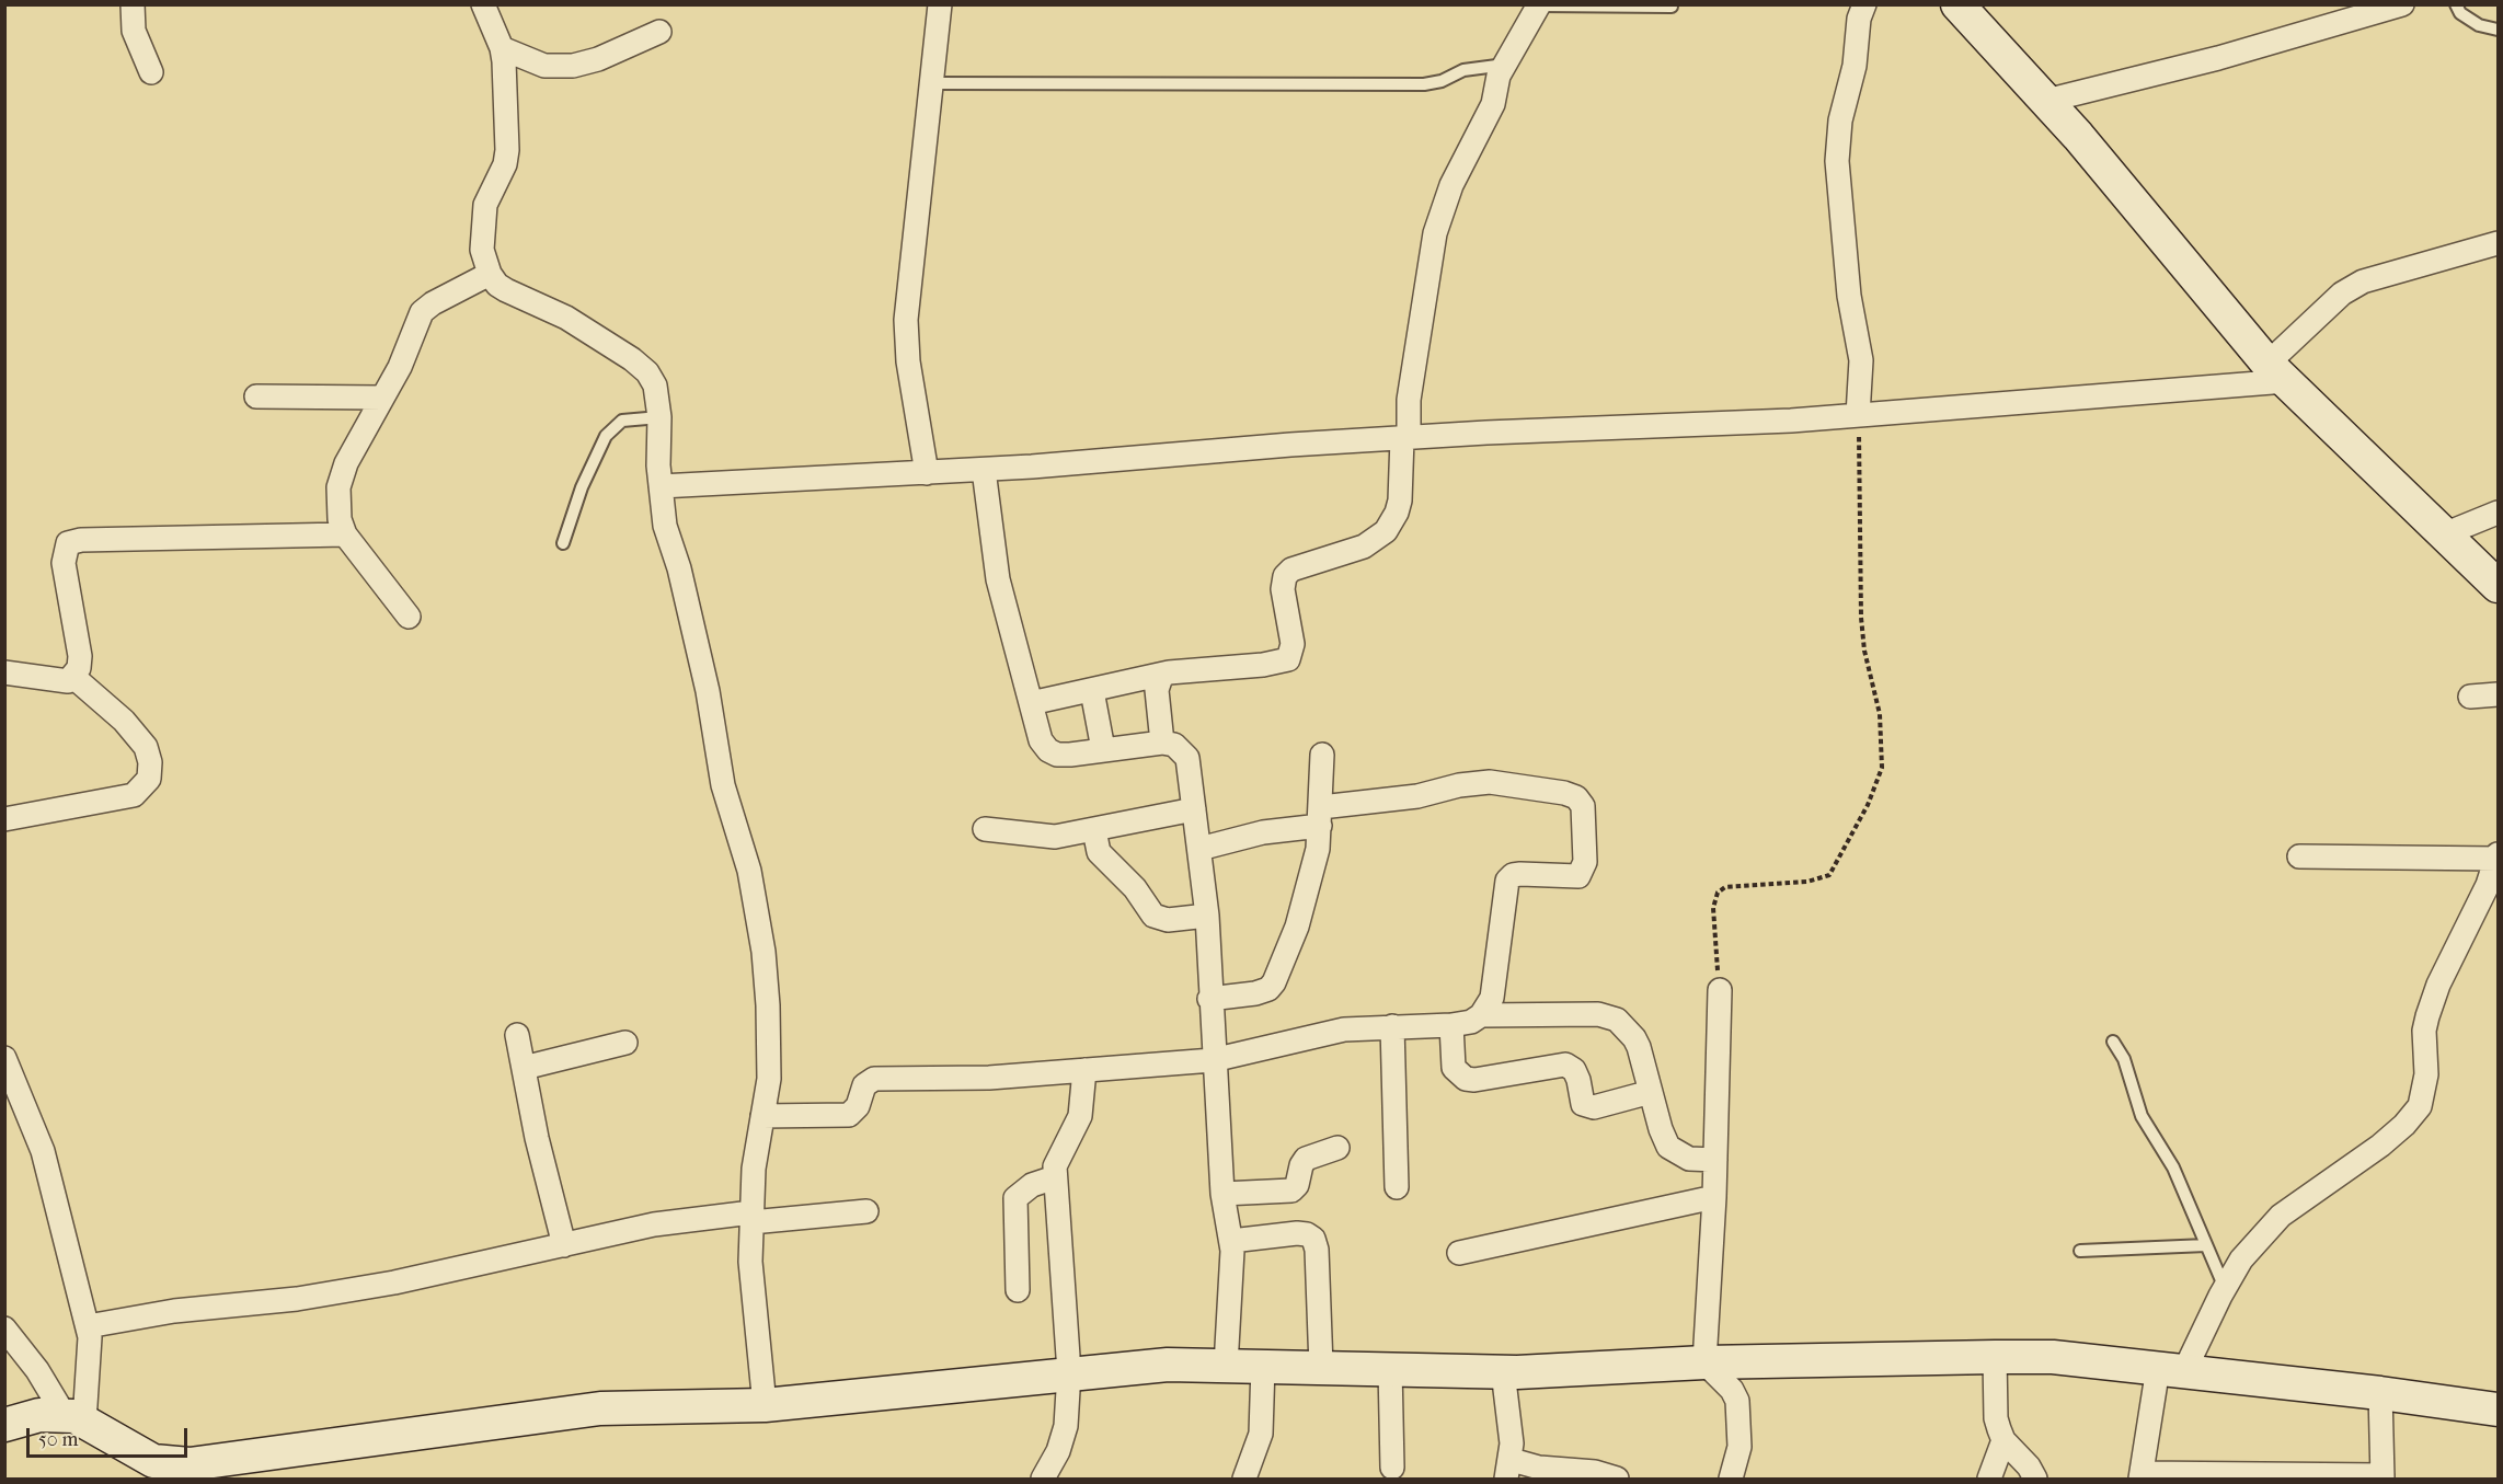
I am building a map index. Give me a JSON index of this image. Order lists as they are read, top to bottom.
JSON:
{
  "scale_bar": "50 m"
}
